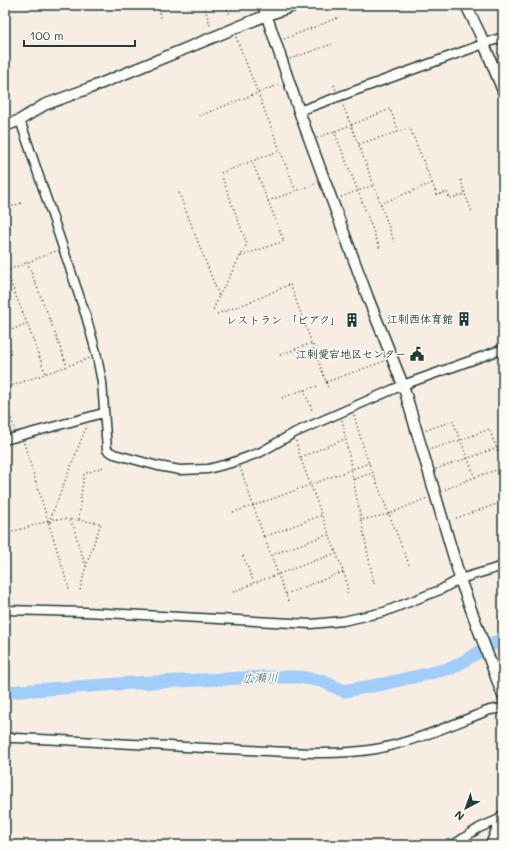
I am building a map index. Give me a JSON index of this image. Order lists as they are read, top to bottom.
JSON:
{
  "water": ["広瀬川"],
  "places": {
    "building": ["江刺西体育館", "レストラン 「ビアク」"],
    "public building": ["江刺愛宕地区センター"]
  },
  "scale_bar": "100 m",
  "north": "bottom left"
}
